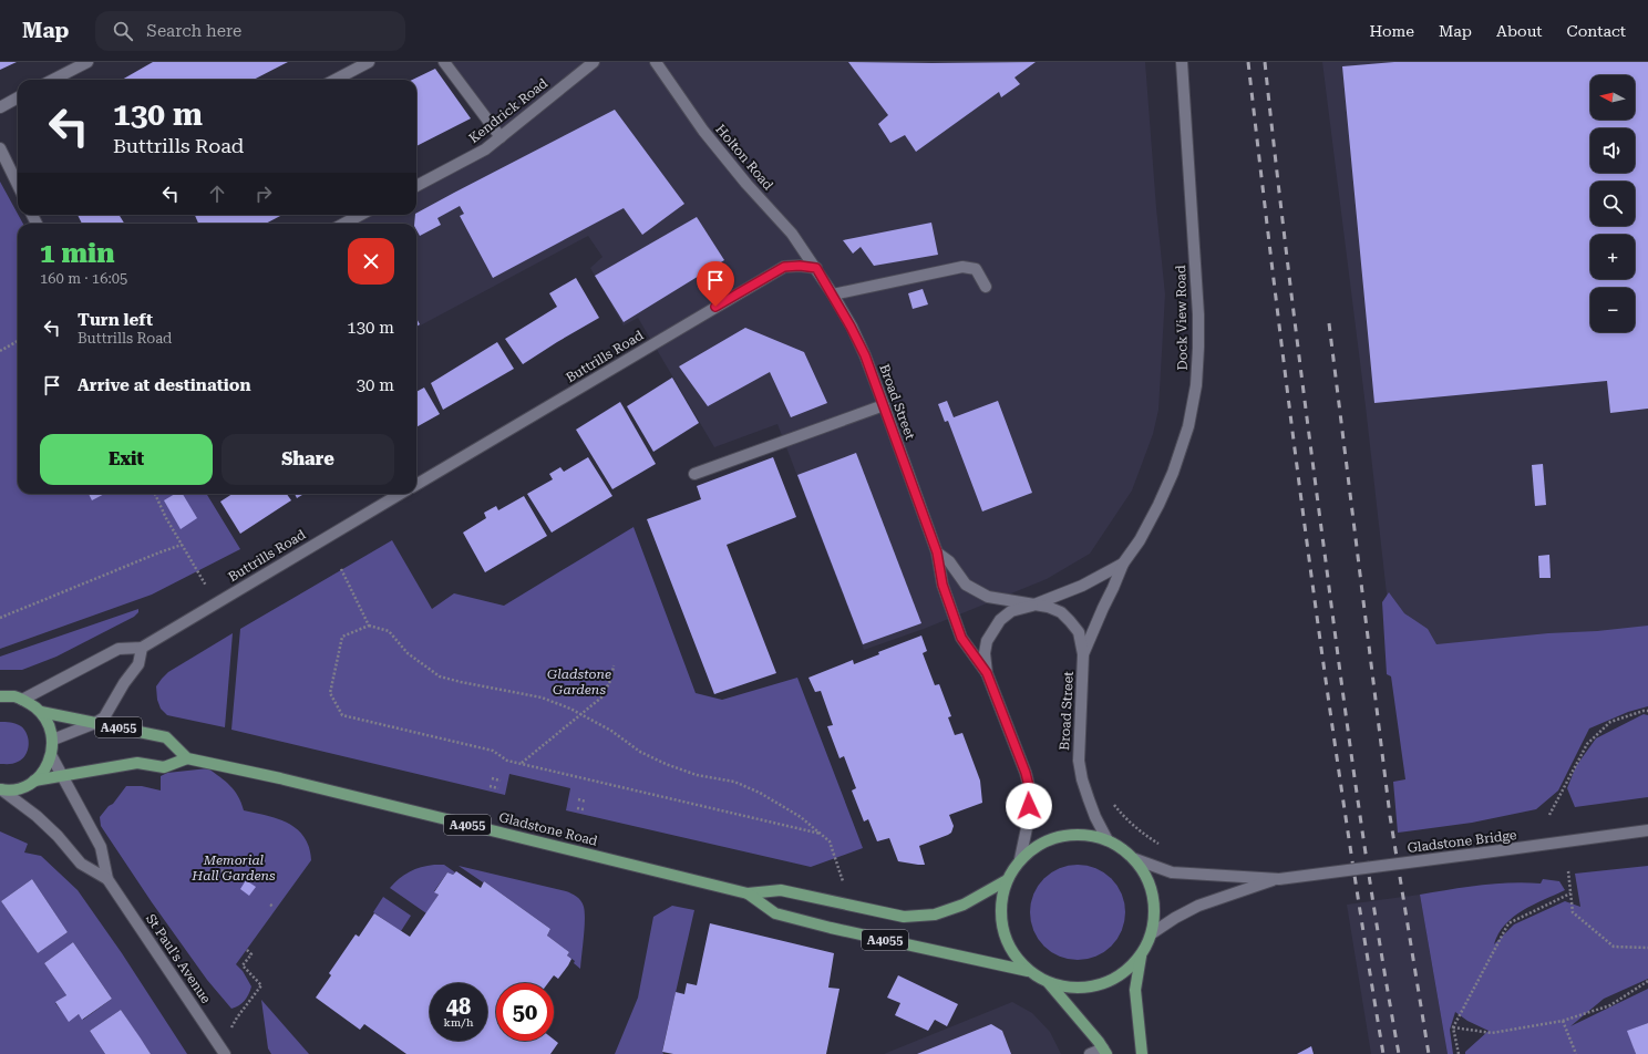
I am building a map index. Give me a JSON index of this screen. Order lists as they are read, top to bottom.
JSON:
{
  "streets": {
    "main road": ["A4055", "Gladstone Road"],
    "street": [
      "Kendrick Road",
      "Holton Road",
      "Dock View Road",
      "Buttrills Road",
      "Broad Street",
      "Gladstone Bridge",
      "St Paul's Avenue"
    ]
  },
  "crossings": [
    ["Holton Road", "Buttrills Road"],
    ["Holton Road", "Broad Street"],
    ["Dock View Road", "Broad Street"],
    ["Buttrills Road", "Broad Street"],
    ["Broad Street", "Gladstone Road"],
    ["Broad Street", "Gladstone Bridge"],
    ["A4055", "Gladstone Road"],
    ["Gladstone Road", "Gladstone Bridge"]
  ],
  "parks": ["Gladstone Gardens", "Memorial Hall Gardens"],
  "north": "left",
  "page": {
    "header": "Map",
    "search": "Search here",
    "nav": [
      "Home",
      "Map",
      "About",
      "Contact"
    ],
    "map_buttons": ["+", "−"],
    "turn": ["130 m", "Buttrills Road"],
    "heading": ["1 min", "160 m · 16:05"],
    "list": [
      {
        "name": "Turn left",
        "note": "Buttrills Road",
        "value": "130 m"
      },
      {
        "name": "Arrive at destination",
        "value": "30 m"
      }
    ],
    "buttons": ["Exit", "Share"],
    "speed": "48 km/h",
    "limit": "50"
  }
}
